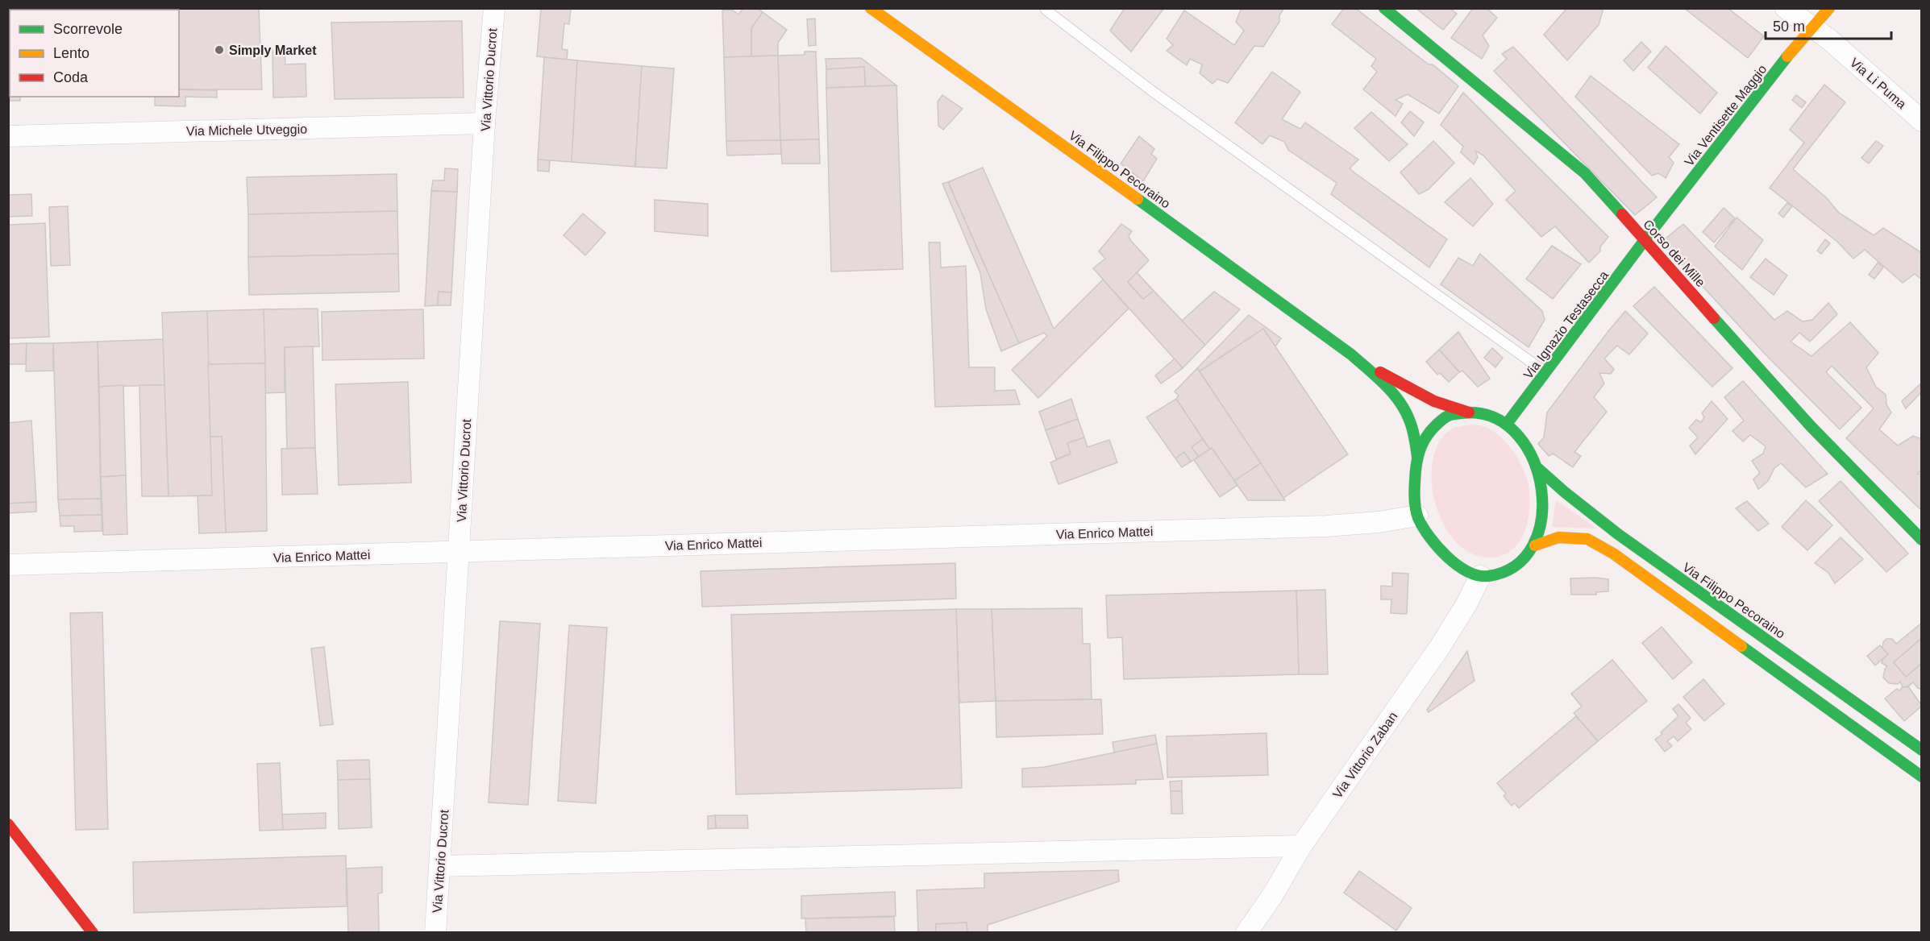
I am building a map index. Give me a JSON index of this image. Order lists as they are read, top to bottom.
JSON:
{
  "streets": {
    "street": [
      "Via Vittorio Ducrot",
      "Via Li Puma",
      "Via Ventisette Maggio",
      "Via Michele Utveggio",
      "Via Filippo Pecoraino",
      "Corso dei Mille",
      "Via Ignazio Testasecca",
      "Via Enrico Mattei",
      "Via Vittorio Zaban"
    ]
  },
  "crossings": [
    ["Via Vittorio Ducrot", "Via Michele Utveggio"],
    ["Via Vittorio Ducrot", "Via Enrico Mattei"],
    ["Via Li Puma", "Via Ventisette Maggio"],
    ["Via Ventisette Maggio", "Corso dei Mille"],
    ["Via Ventisette Maggio", "Via Ignazio Testasecca"],
    ["Via Filippo Pecoraino", "Via Ignazio Testasecca"],
    ["Via Filippo Pecoraino", "Via Enrico Mattei"],
    ["Via Filippo Pecoraino", "Via Vittorio Zaban"],
    ["Corso dei Mille", "Via Ignazio Testasecca"],
    ["Via Ignazio Testasecca", "Via Enrico Mattei"],
    ["Via Ignazio Testasecca", "Via Vittorio Zaban"],
    ["Via Enrico Mattei", "Via Vittorio Zaban"]
  ],
  "places": ["Simply Market"],
  "legend": ["Scorrevole", "Lento", "Coda"],
  "scale_bar": "50 m"
}
